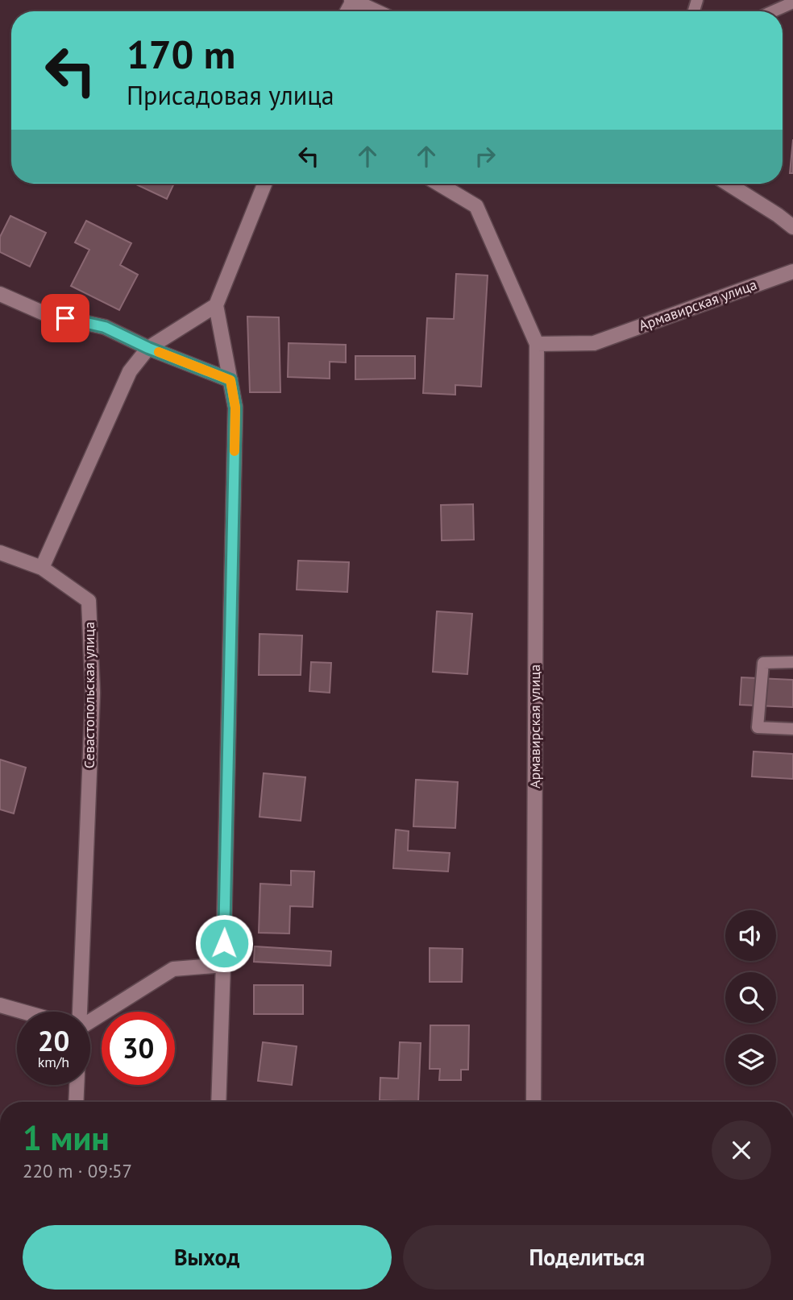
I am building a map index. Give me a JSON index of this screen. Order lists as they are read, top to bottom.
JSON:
{
  "streets": {
    "street": ["Армавирская улица", "Севастопольская улица"]
  },
  "page": {
    "turn": ["170 m", "Присадовая улица"],
    "speed": "20 km/h",
    "limit": "30",
    "heading": ["1 мин", "220 m · 09:57"],
    "buttons": ["Выход", "Поделиться"]
  }
}
